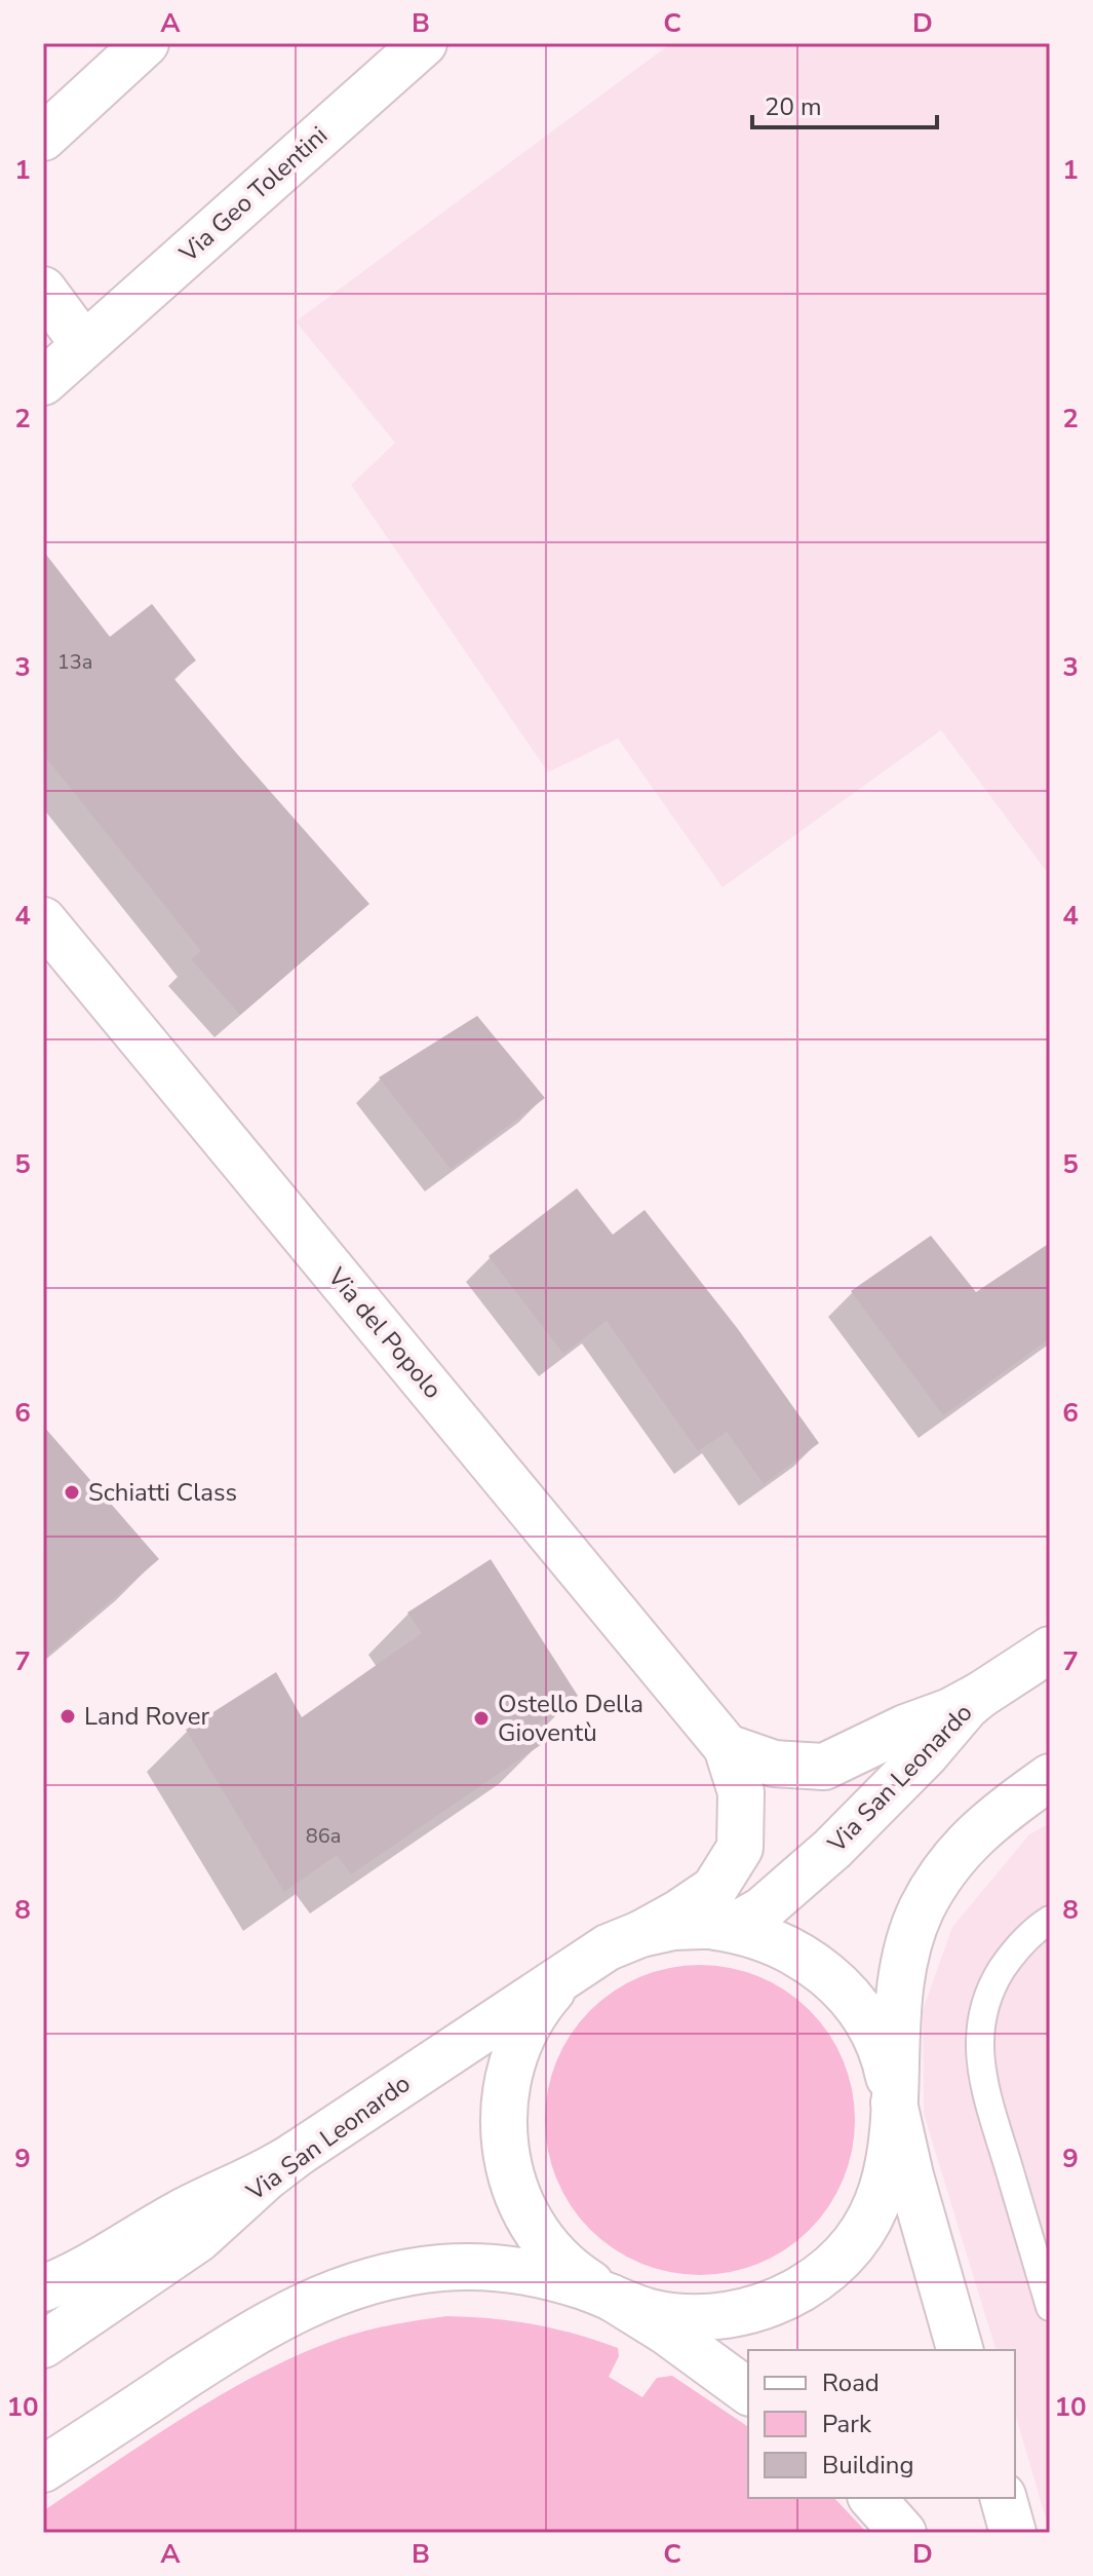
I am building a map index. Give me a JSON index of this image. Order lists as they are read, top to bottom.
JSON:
{
  "streets": {
    "main road": ["Via Geo Tolentini", "Via del Popolo", "Via San Leonardo"]
  },
  "crossings": [
    ["Via del Popolo", "Via San Leonardo"]
  ],
  "places": ["Schiatti Class", "Land Rover", "Ostello Della Gioventù"],
  "house_numbers": ["13a", "86a"],
  "legend": ["Road", "Park", "Building"],
  "scale_bar": "20 m",
  "grid": {
    "columns": [
      "A",
      "B",
      "C",
      "D"
    ],
    "rows": [
      "1",
      "2",
      "3",
      "4",
      "5",
      "6",
      "7",
      "8",
      "9",
      "10"
    ]
  }
}
